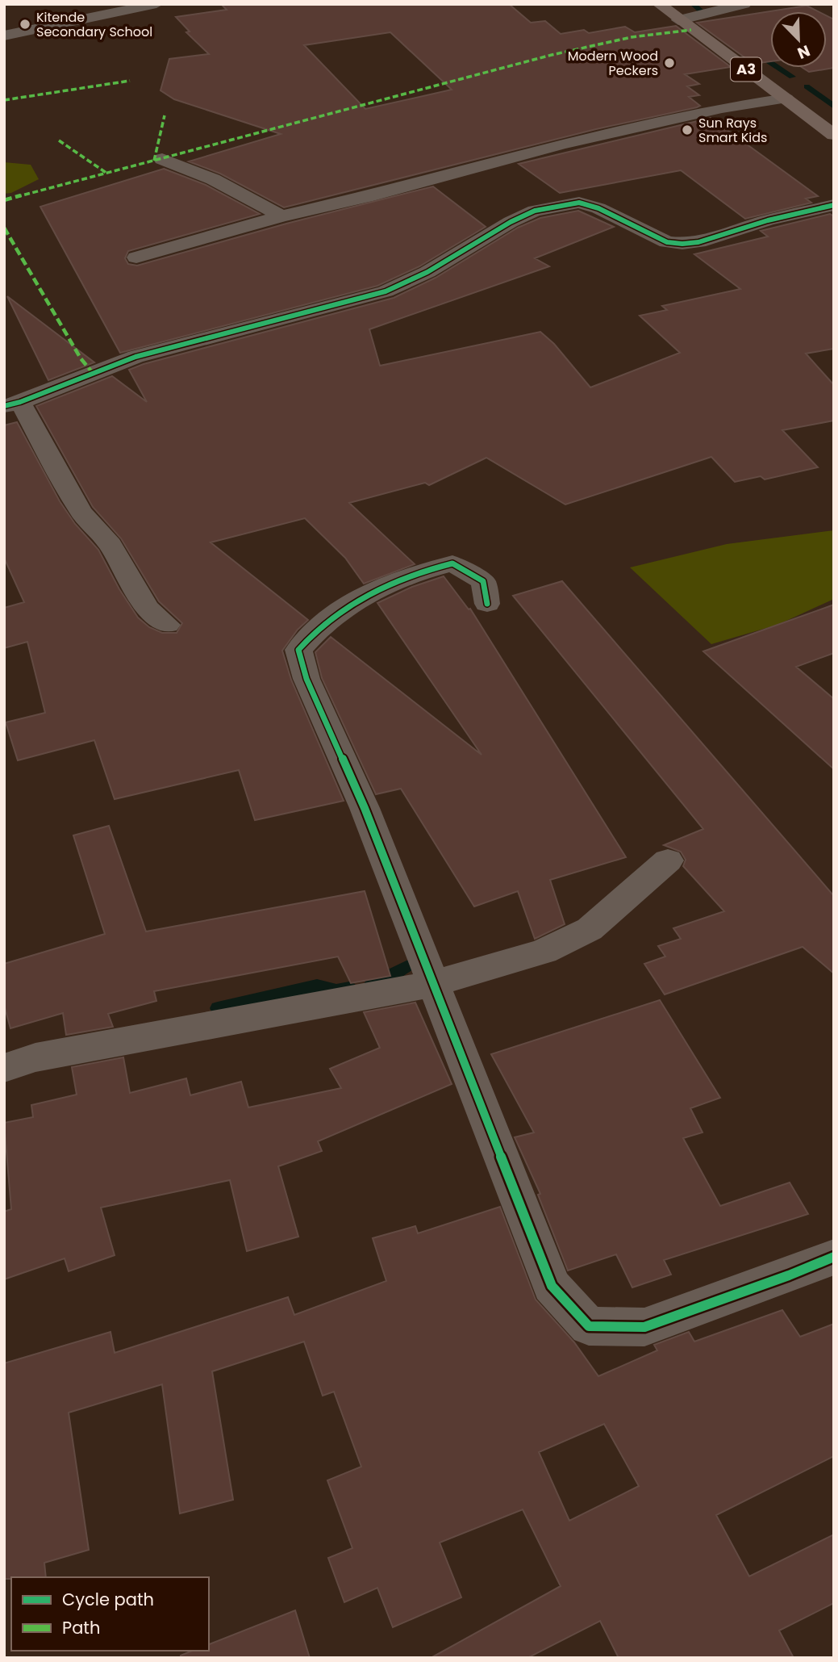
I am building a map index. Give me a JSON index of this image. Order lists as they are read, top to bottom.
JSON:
{
  "streets": {
    "main road": ["A3"]
  },
  "places": ["Kitende Secondary School", "Modern Wood Peckers", "Sun Rays Smart Kids"],
  "legend": ["Cycle path", "Path"],
  "north": "bottom right"
}
